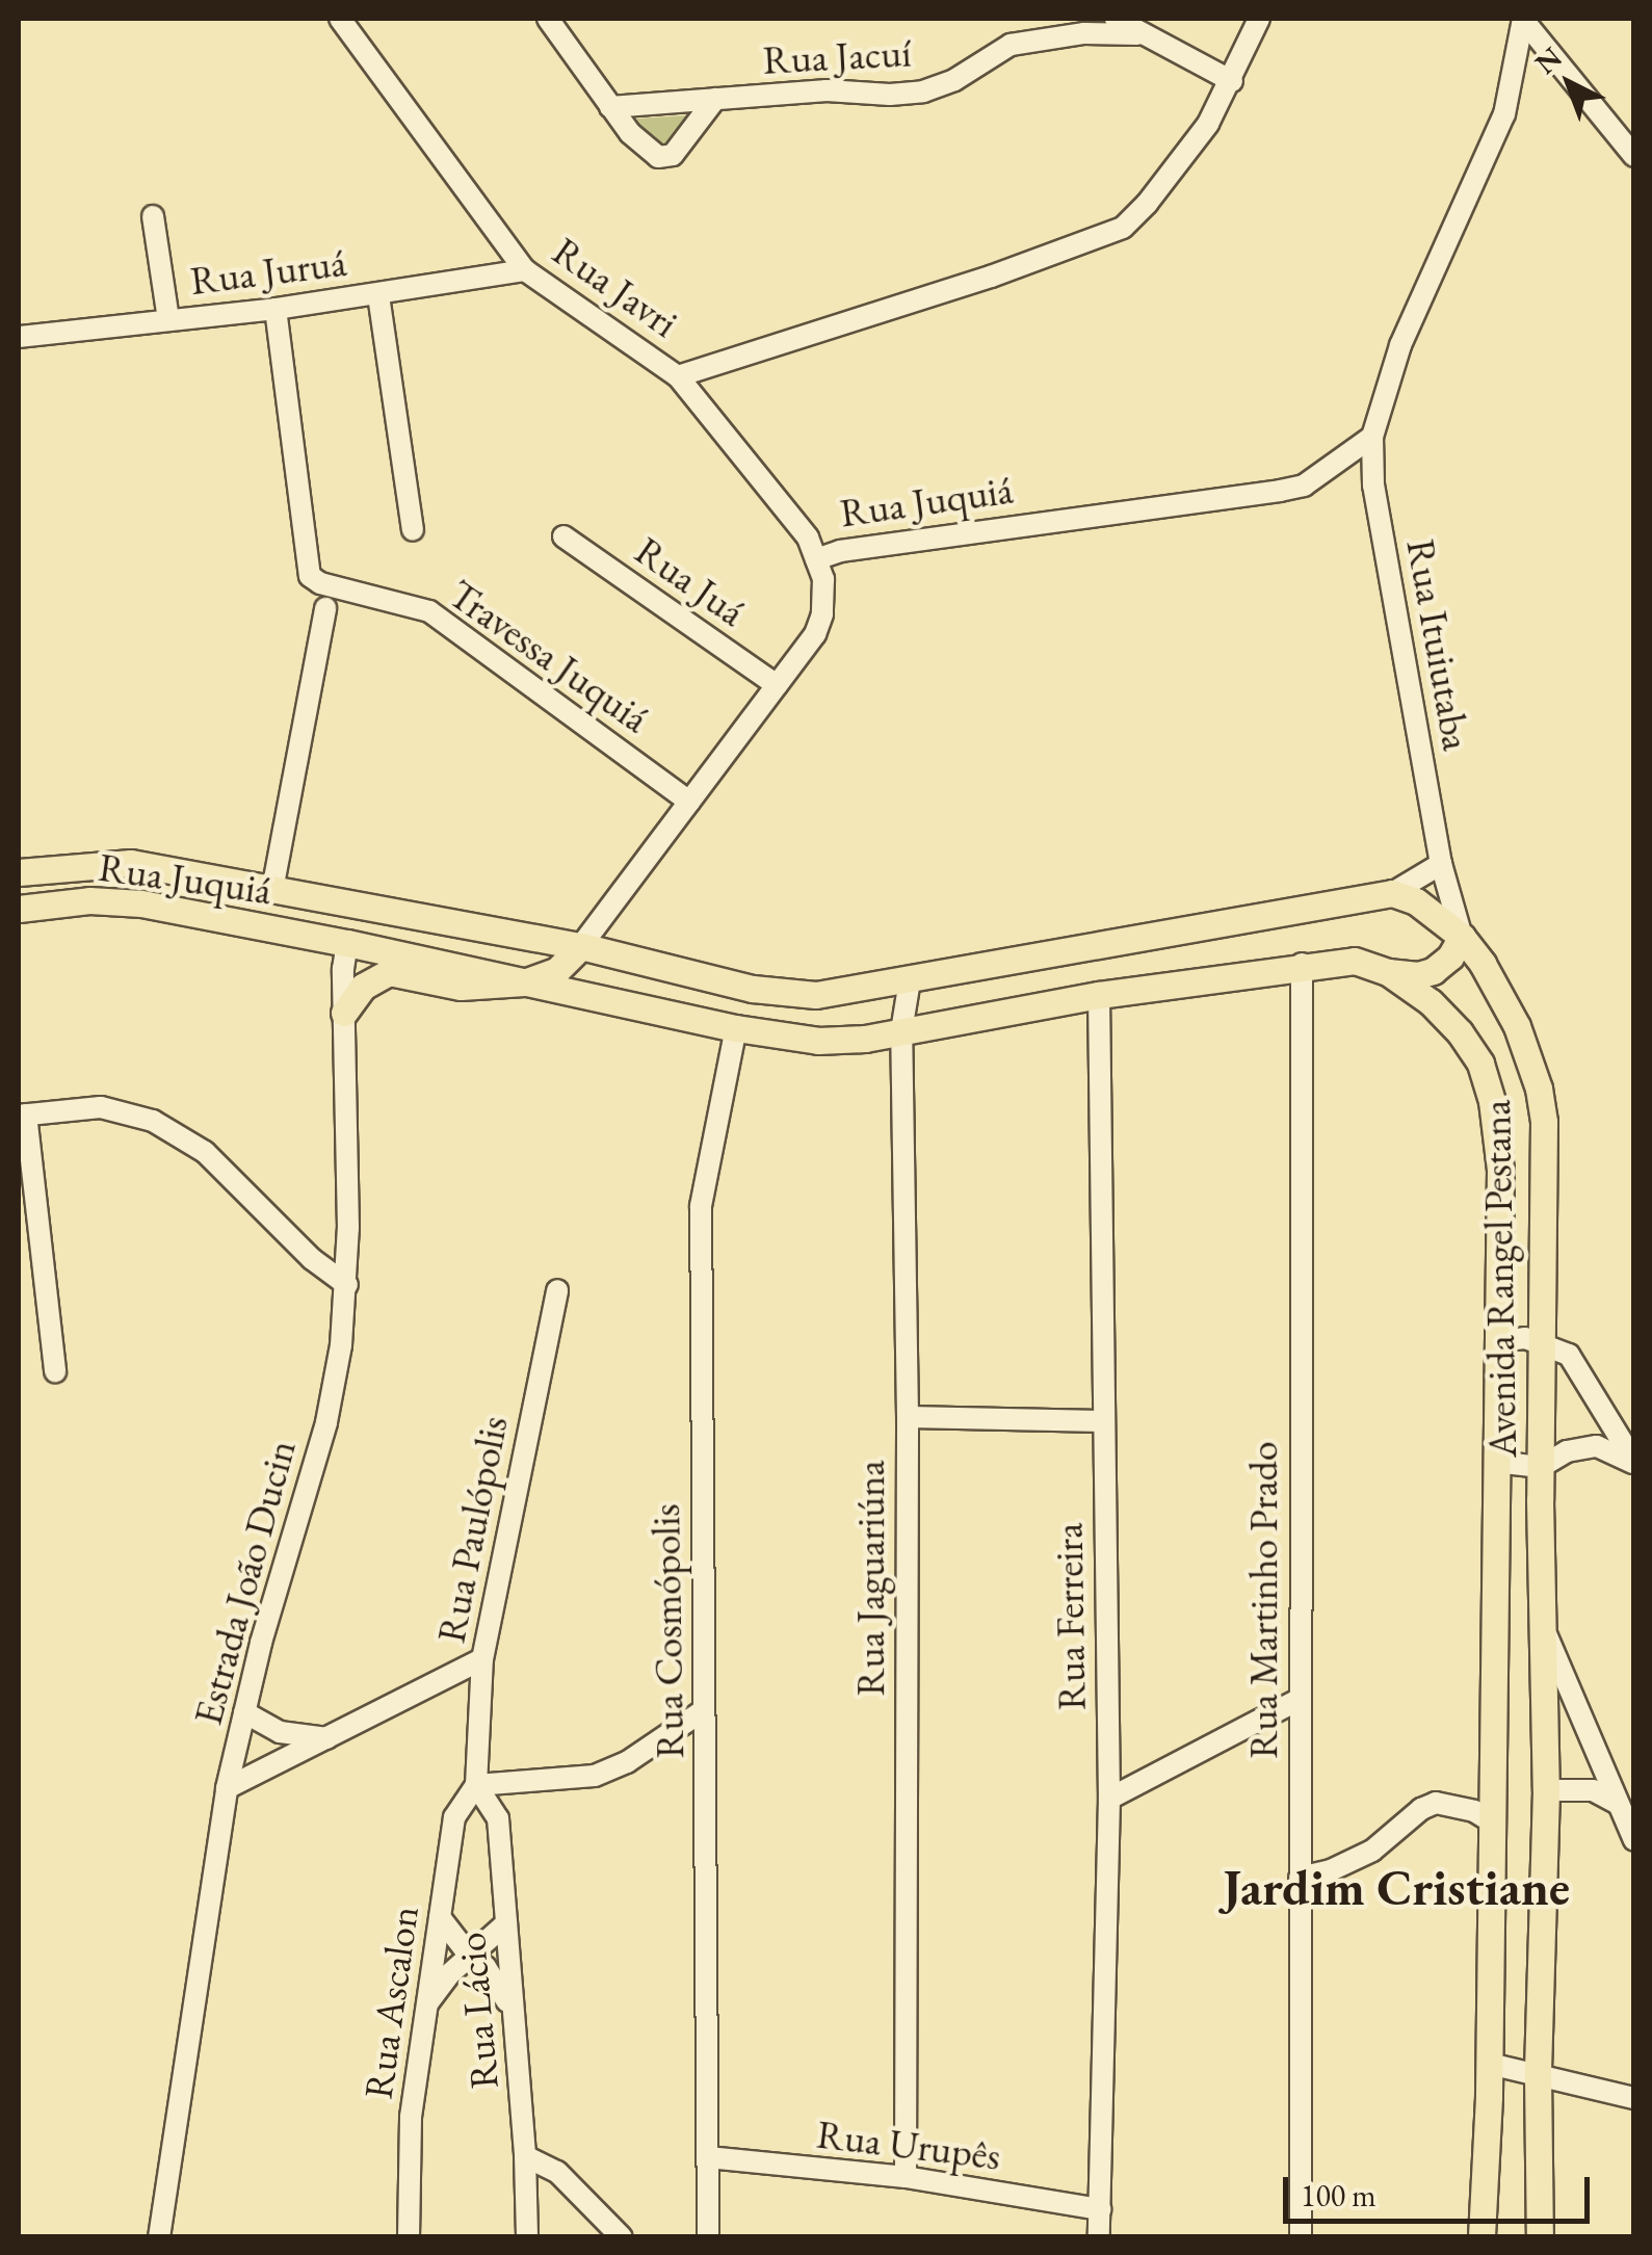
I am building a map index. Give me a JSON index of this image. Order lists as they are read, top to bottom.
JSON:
{
  "streets": {
    "main road": ["Rua Juquiá", "Avenida Rangel Pestana"],
    "street": [
      "Rua Jacuí",
      "Rua Juruá",
      "Rua Javri",
      "Rua Juá",
      "Rua Ituiutaba",
      "Travessa Juquiá",
      "Rua Paulópolis",
      "Rua Jaguariúna",
      "Estrada João Ducin",
      "Rua Martinho Prado",
      "Rua Ferreira",
      "Rua Cosmópolis",
      "Rua Ascalon",
      "Rua Lácio",
      "Rua Urupês"
    ]
  },
  "crossings": [
    ["Rua Juruá", "Rua Javri"],
    ["Rua Juruá", "Travessa Juquiá"],
    ["Rua Javri", "Rua Juquiá"],
    ["Rua Juquiá", "Rua Juá"],
    ["Rua Juquiá", "Rua Ituiutaba"],
    ["Rua Juquiá", "Travessa Juquiá"],
    ["Rua Juquiá", "Avenida Rangel Pestana"],
    ["Rua Juquiá", "Estrada João Ducin"],
    ["Rua Ituiutaba", "Avenida Rangel Pestana"],
    ["Avenida Rangel Pestana", "Rua Jaguariúna"],
    ["Avenida Rangel Pestana", "Rua Martinho Prado"],
    ["Avenida Rangel Pestana", "Rua Ferreira"],
    ["Avenida Rangel Pestana", "Rua Cosmópolis"],
    ["Rua Paulópolis", "Rua Ascalon"],
    ["Rua Paulópolis", "Rua Lácio"],
    ["Rua Jaguariúna", "Rua Urupês"],
    ["Rua Ferreira", "Rua Urupês"],
    ["Rua Cosmópolis", "Rua Urupês"],
    ["Rua Ascalon", "Rua Lácio"]
  ],
  "districts": ["Jardim Cristiane"],
  "scale_bar": "100 m",
  "north": "top left"
}
